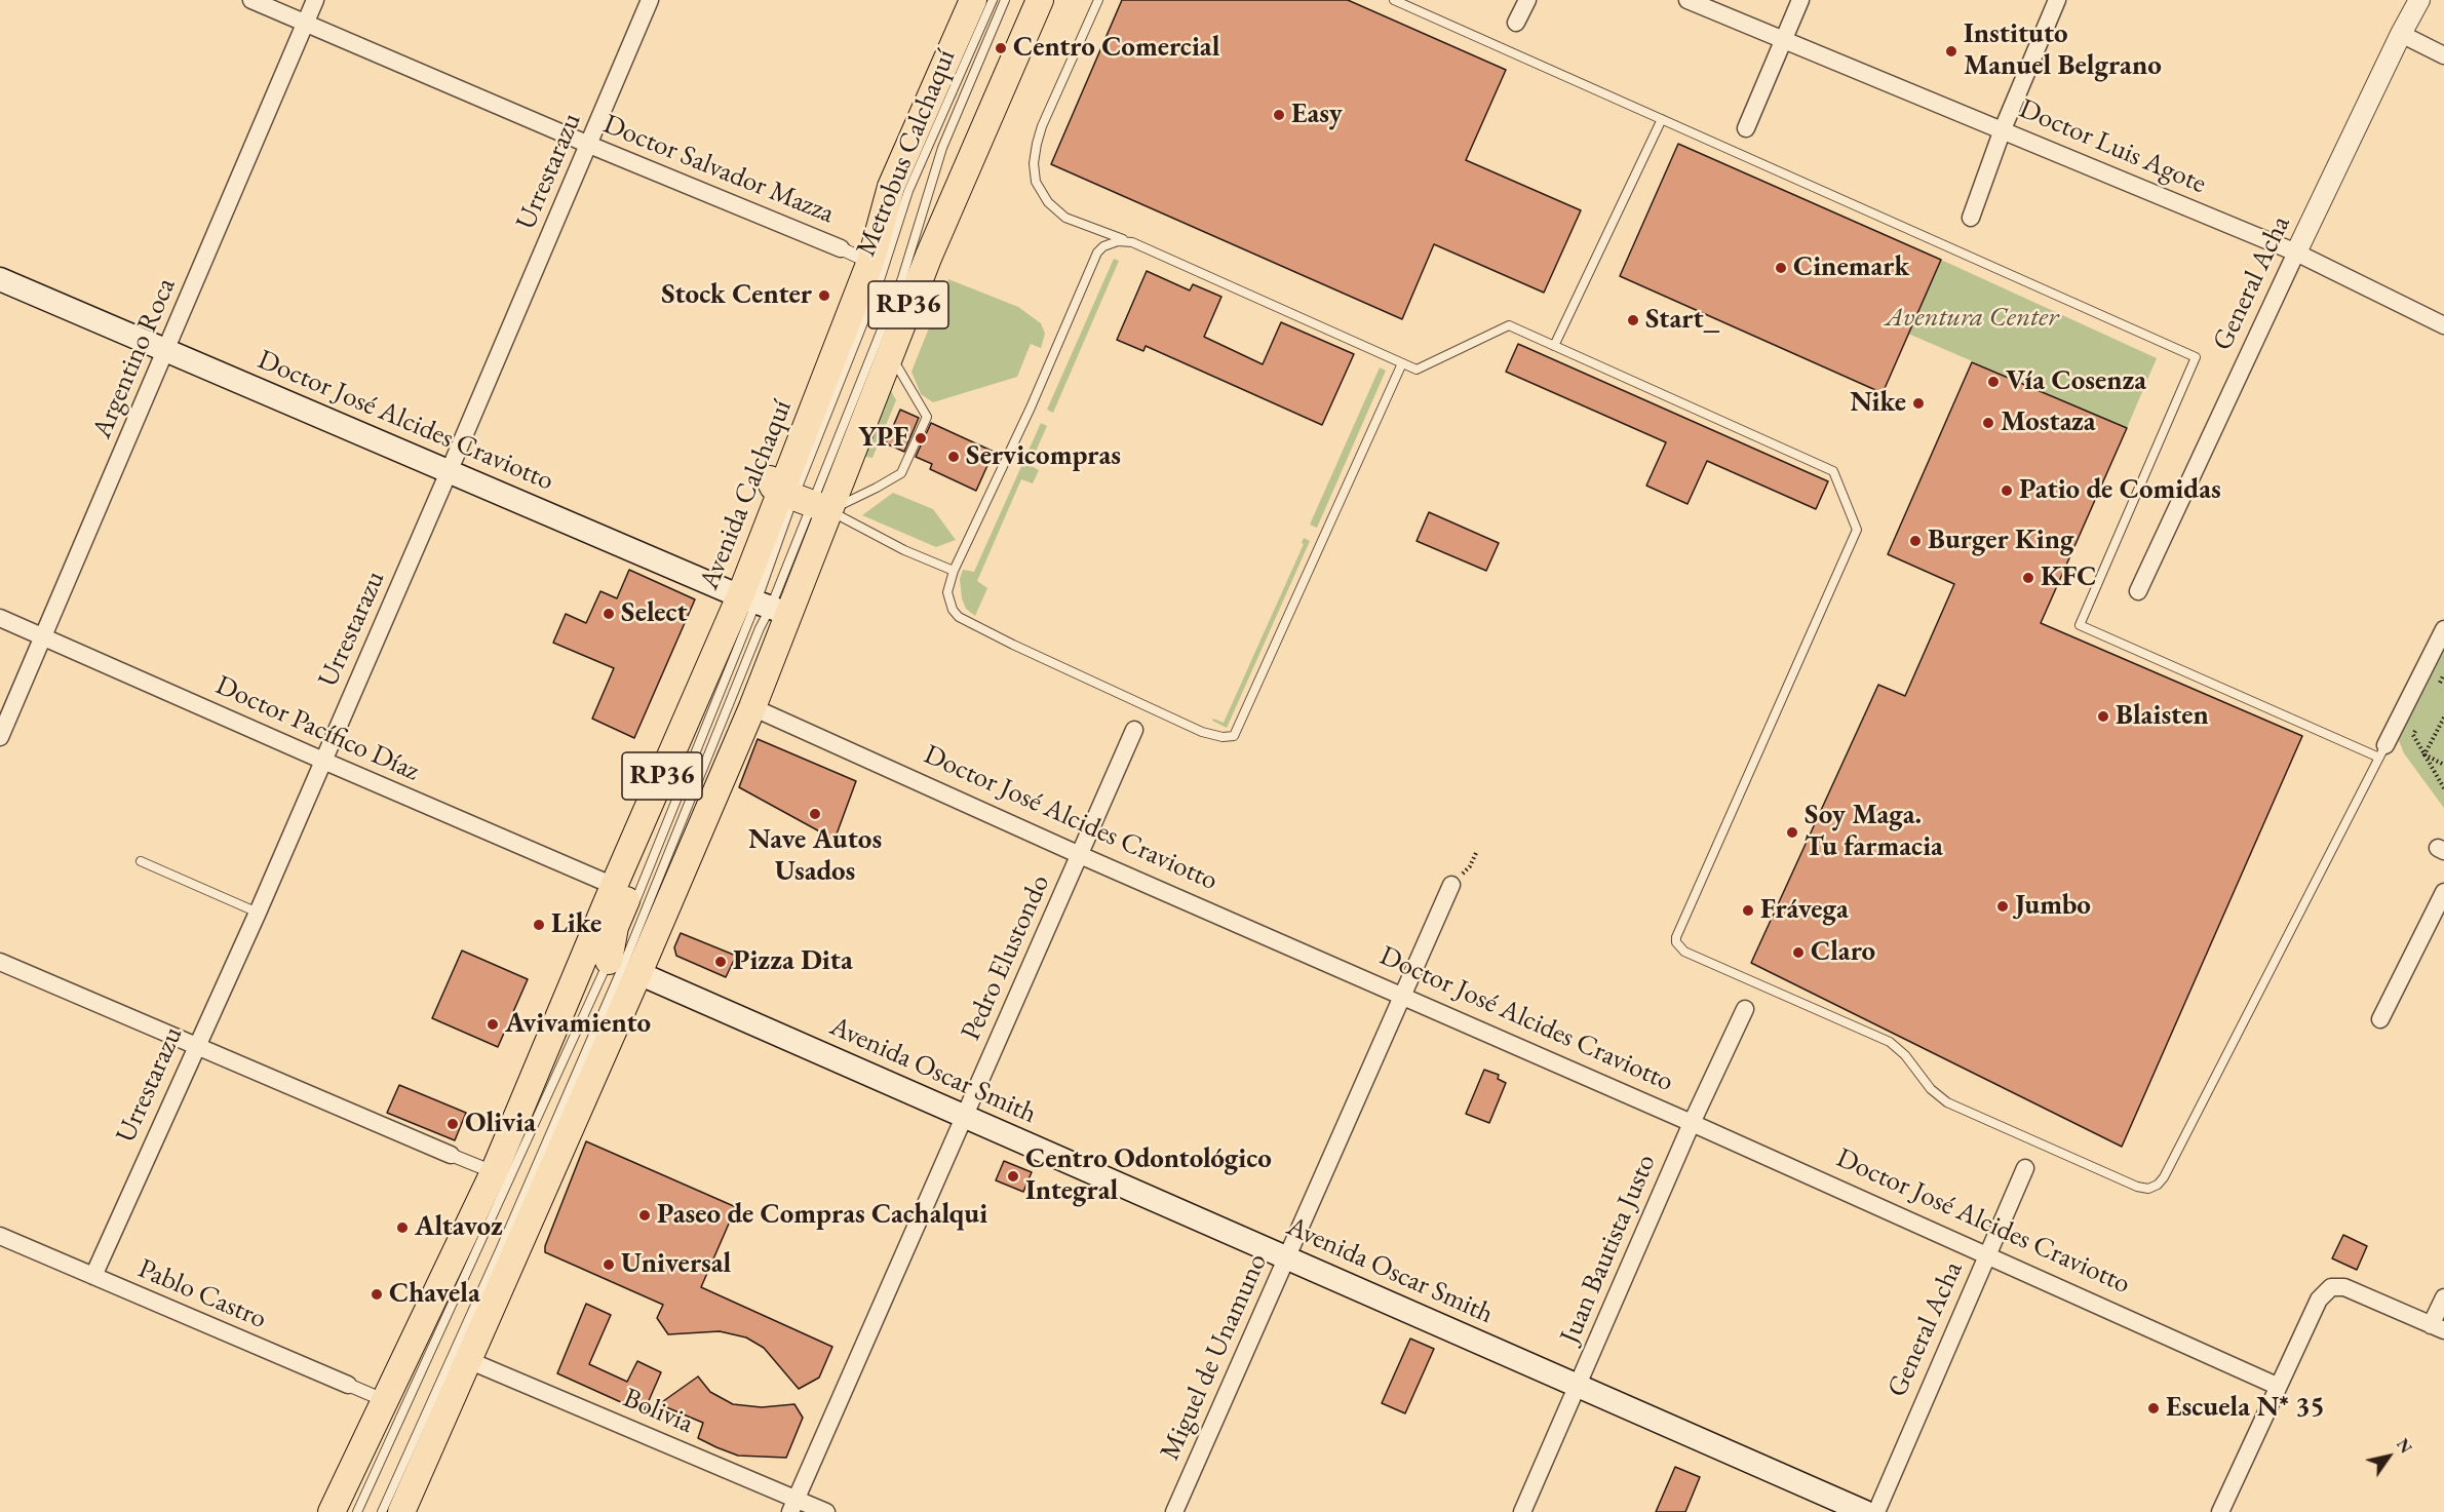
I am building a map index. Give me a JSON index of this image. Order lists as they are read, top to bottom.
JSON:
{
  "streets": {
    "main road": [
      "RP36",
      "Doctor José Alcides Craviotto",
      "Avenida Calchaquí",
      "Avenida Oscar Smith"
    ],
    "street": [
      "Doctor Luis Agote",
      "Doctor Salvador Mazza",
      "Urrestarazu",
      "General Acha",
      "Argentino Roca",
      "Doctor Pacífico Díaz",
      "Pedro Elustondo",
      "Juan Bautista Justo",
      "Pablo Castro",
      "Miguel de Unamuno",
      "Bolivia"
    ],
    "lane": ["Metrobus Calchaquí"]
  },
  "crossings": [
    ["Doctor Luis Agote", "General Acha"],
    ["Metrobus Calchaquí", "Avenida Calchaquí"],
    ["Doctor Salvador Mazza", "Urrestarazu"],
    ["Doctor Salvador Mazza", "Argentino Roca"],
    ["Urrestarazu", "Doctor José Alcides Craviotto"],
    ["Urrestarazu", "Doctor Pacífico Díaz"],
    ["Urrestarazu", "Pablo Castro"],
    ["General Acha", "Doctor José Alcides Craviotto"],
    ["Argentino Roca", "Doctor José Alcides Craviotto"],
    ["Argentino Roca", "Doctor Pacífico Díaz"],
    ["Doctor José Alcides Craviotto", "Avenida Calchaquí"],
    ["Doctor José Alcides Craviotto", "Pedro Elustondo"],
    ["Doctor José Alcides Craviotto", "Juan Bautista Justo"],
    ["Doctor José Alcides Craviotto", "Miguel de Unamuno"],
    ["Avenida Calchaquí", "Doctor Pacífico Díaz"],
    ["Avenida Calchaquí", "Avenida Oscar Smith"],
    ["Avenida Calchaquí", "Pablo Castro"],
    ["Avenida Calchaquí", "Bolivia"],
    ["Pedro Elustondo", "Avenida Oscar Smith"],
    ["Pedro Elustondo", "Bolivia"],
    ["Avenida Oscar Smith", "Juan Bautista Justo"],
    ["Avenida Oscar Smith", "Miguel de Unamuno"]
  ],
  "parks": ["Aventura Center"],
  "places": [
    "Centro Comercial",
    "Instituto Manuel Belgrano",
    "Easy",
    "Cinemark",
    "Stock Center",
    "Start_",
    "Vía Cosenza",
    "Nike",
    "Mostaza",
    "YPF",
    "Servicompras",
    "Patio de Comidas",
    "Burger King",
    "KFC",
    "Select",
    "Blaisten",
    "Nave Autos Usados",
    "Soy Maga. Tu farmacia",
    "Jumbo",
    "Frávega",
    "Like",
    "Claro",
    "Pizza Dita",
    "Avivamiento",
    "Olivia",
    "Centro Odontológico Integral",
    "Paseo de Compras Cachalqui",
    "Altavoz",
    "Universal",
    "Chavela",
    "Escuela N* 35"
  ],
  "north": "top right"
}
